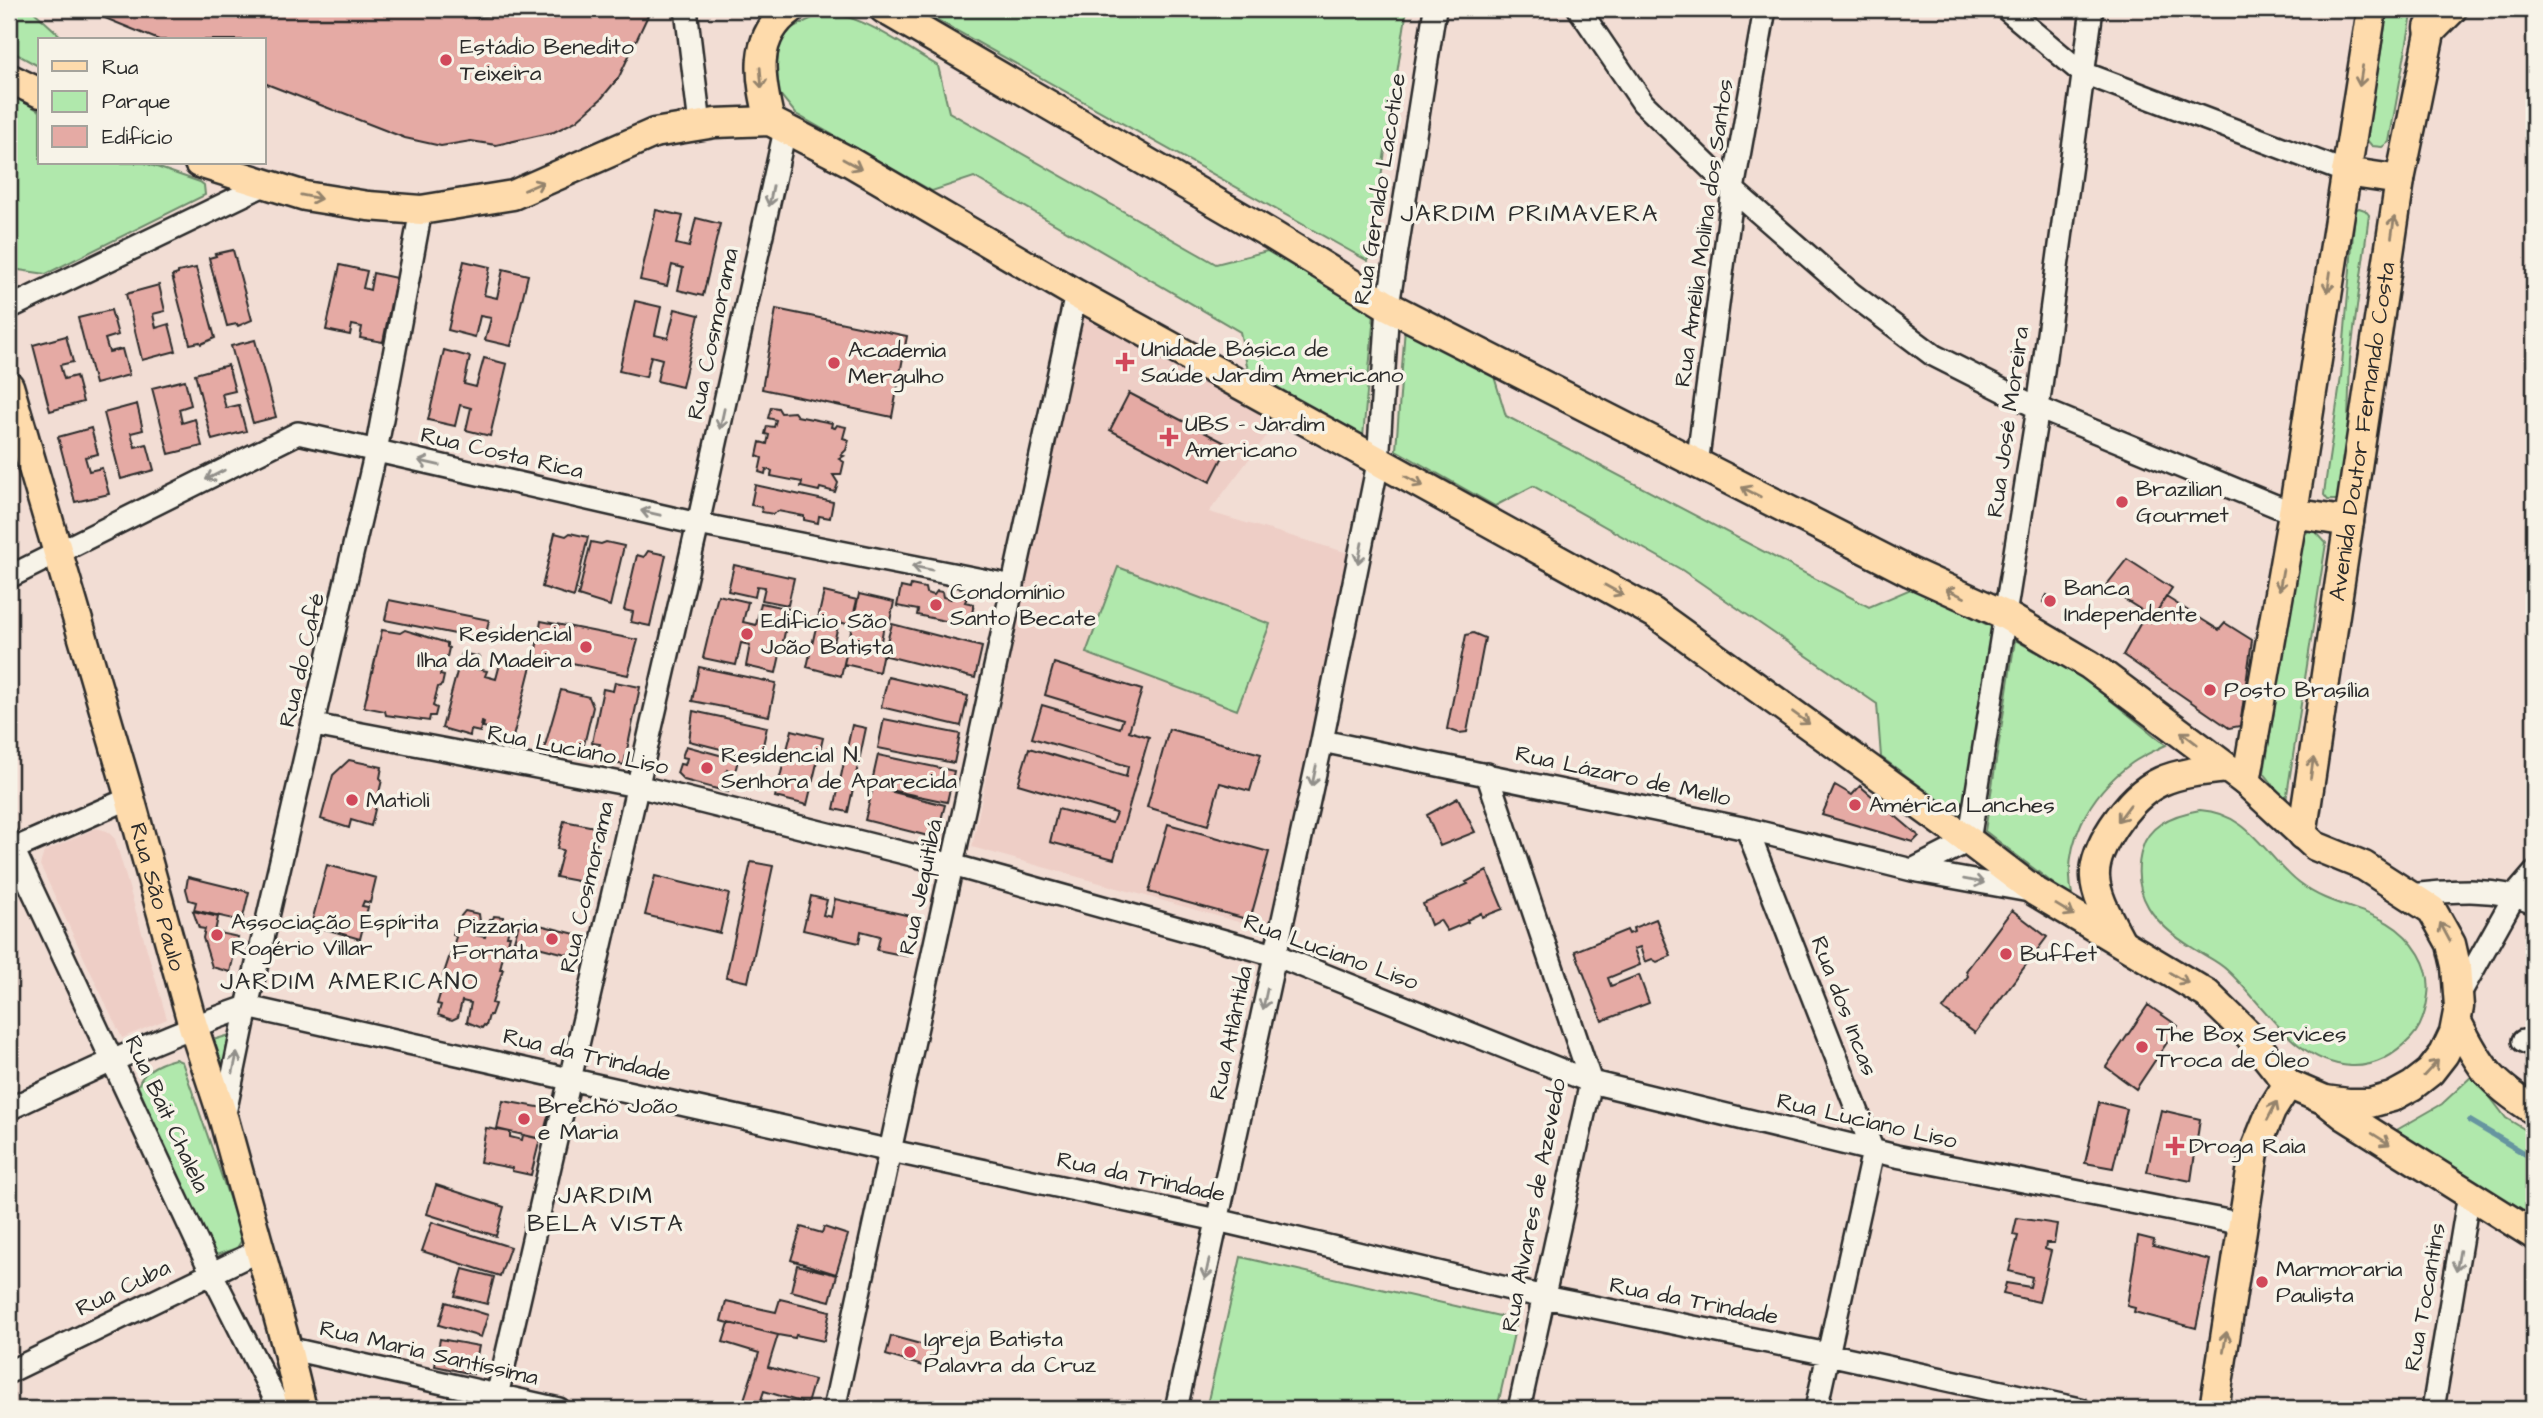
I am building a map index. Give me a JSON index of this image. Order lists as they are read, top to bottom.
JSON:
{
  "streets": {
    "main road": ["Avenida Doutor Fernando Costa", "Rua São Paulo"],
    "street": [
      "Rua Geraldo Lacotice",
      "Rua Amélia Molina dos Santos",
      "Rua Cosmorama",
      "Rua José Moreira",
      "Rua Costa Rica",
      "Rua do Café",
      "Rua Luciano Liso",
      "Rua Lázaro de Mello",
      "Rua Jequitibá",
      "Rua dos Incas",
      "Rua Atlântida",
      "Rua da Trindade",
      "Rua Bait Chalela",
      "Rua Alvares de Azevedo",
      "Rua Cuba",
      "Rua Tocantins",
      "Rua Maria Santíssima"
    ]
  },
  "crossings": [
    ["Rua Geraldo Lacotice", "Rua Atlântida"],
    ["Rua Cosmorama", "Rua Costa Rica"],
    ["Rua Cosmorama", "Rua Luciano Liso"],
    ["Rua Cosmorama", "Rua da Trindade"],
    ["Rua Cosmorama", "Rua Maria Santíssima"],
    ["Rua Costa Rica", "Rua do Café"],
    ["Rua Costa Rica", "Rua Jequitibá"],
    ["Rua Costa Rica", "Rua São Paulo"],
    ["Rua do Café", "Rua Luciano Liso"],
    ["Rua do Café", "Rua São Paulo"],
    ["Rua do Café", "Rua da Trindade"],
    ["Rua Luciano Liso", "Rua Jequitibá"],
    ["Rua Luciano Liso", "Rua dos Incas"],
    ["Rua Luciano Liso", "Rua Atlântida"],
    ["Rua Luciano Liso", "Rua Alvares de Azevedo"],
    ["Rua Lázaro de Mello", "Rua dos Incas"],
    ["Rua Lázaro de Mello", "Rua Atlântida"],
    ["Rua Lázaro de Mello", "Rua Alvares de Azevedo"],
    ["Rua Jequitibá", "Rua da Trindade"],
    ["Rua São Paulo", "Rua Cuba"],
    ["Rua São Paulo", "Rua Maria Santíssima"],
    ["Rua Atlântida", "Rua da Trindade"],
    ["Rua da Trindade", "Rua Alvares de Azevedo"],
    ["Rua Bait Chalela", "Rua Cuba"]
  ],
  "one_way": ["Rua Costa Rica", "Rua Atlântida", "Rua Tocantins"],
  "districts": ["JARDIM PRIMAVERA", "JARDIM AMERICANO", "JARDIM BELA VISTA"],
  "places": {
    "other": [
      "Estádio Benedito Teixeira",
      "Academia Mergulho",
      "Brazilian Gourmet",
      "Banca Independente",
      "Condomínio Santo Becate",
      "Edificio São João Batista",
      "Residencial Ilha da Madeira",
      "Posto Brasília",
      "Residencial N. Senhora de Aparecida",
      "Matioli",
      "América Lanches",
      "Associação Espírita Rogério Villar",
      "Pizzaria Fornata",
      "Buffet",
      "The Box Services Troca de Óleo",
      "Brechó João e Maria",
      "Marmoraria Paulista",
      "Igreja Batista Palavra da Cruz"
    ],
    "health": ["Unidade Básica de Saúde Jardim Americano", "UBS - Jardim Americano", "Droga Raia"]
  },
  "legend": ["Rua", "Parque", "Edifício"]
}
